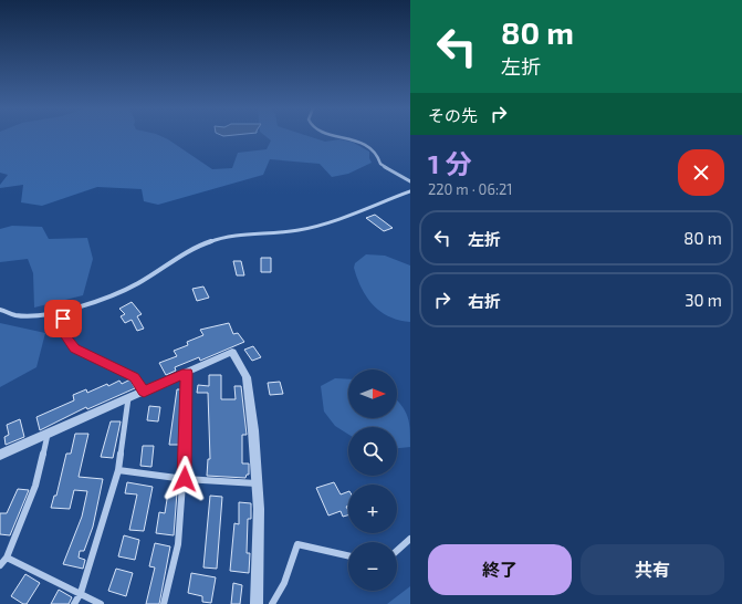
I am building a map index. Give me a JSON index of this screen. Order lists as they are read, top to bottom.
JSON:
{
  "north": "right",
  "page": {
    "turn": ["80 m", "左折"],
    "then": "その先",
    "heading": ["1 分", "220 m · 06:21"],
    "list": [
      {
        "name": "左折",
        "value": "80 m"
      },
      {
        "name": "右折",
        "value": "30 m"
      }
    ],
    "map_buttons": ["+", "−"],
    "buttons": ["終了", "共有"]
  }
}
